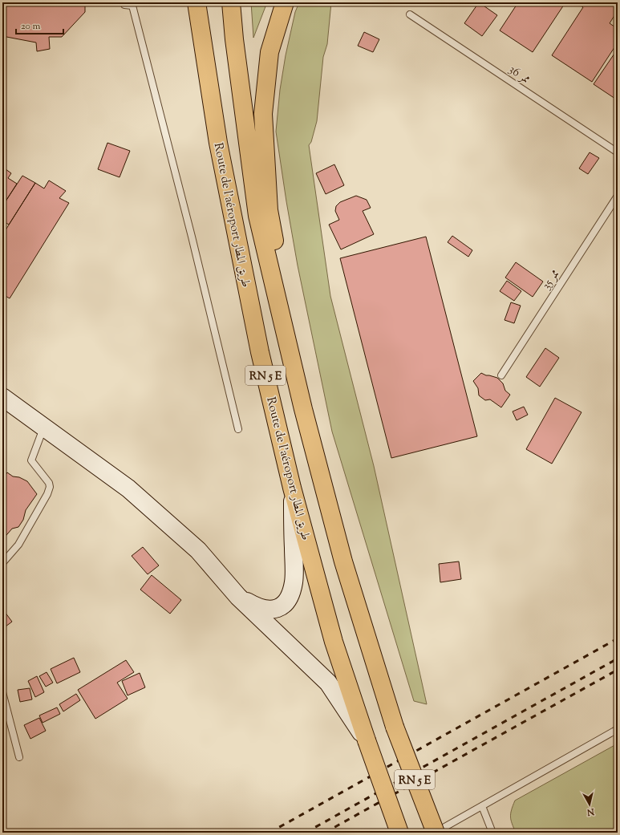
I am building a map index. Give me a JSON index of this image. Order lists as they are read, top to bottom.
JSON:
{
  "streets": {
    "highway": ["Route de l'aéroport طريق المطار", "RN 5 E"],
    "lane": ["ممر 36", "ممر 35"]
  },
  "crossings": [
    ["Route de l'aéroport طريق المطار", "RN 5 E"]
  ],
  "scale_bar": "20 m",
  "north": "bottom"
}
